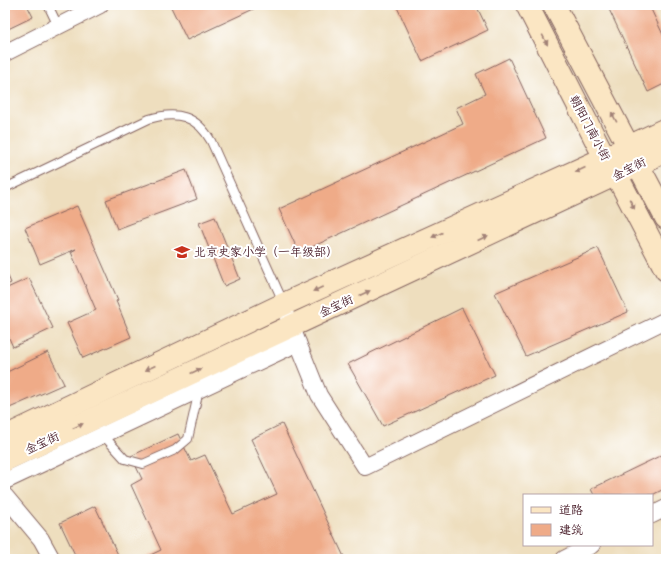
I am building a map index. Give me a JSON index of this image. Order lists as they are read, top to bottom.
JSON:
{
  "streets": {
    "main road": ["朝阳门南小街", "金宝街"]
  },
  "crossings": [
    ["朝阳门南小街", "金宝街"]
  ],
  "places": {
    "school or university": ["北京史家小学（一年级部）"]
  },
  "legend": ["道路", "建筑"]
}
